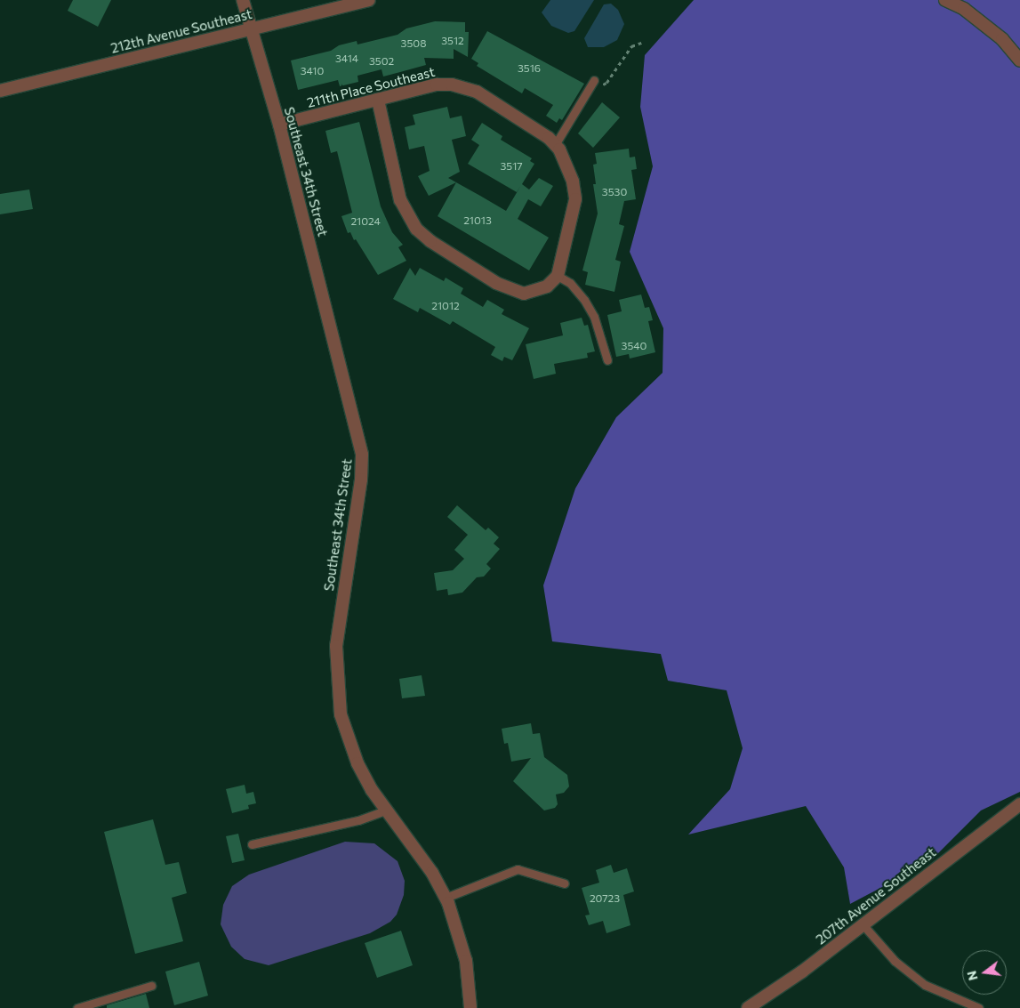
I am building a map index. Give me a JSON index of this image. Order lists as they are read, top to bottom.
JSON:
{
  "streets": {
    "street": [
      "212th Avenue Southeast",
      "211th Place Southeast",
      "Southeast 34th Street",
      "207th Avenue Southeast"
    ]
  },
  "crossings": [
    ["212th Avenue Southeast", "Southeast 34th Street"],
    ["211th Place Southeast", "Southeast 34th Street"]
  ],
  "house_numbers": [
    "3512",
    "3508",
    "3414",
    "3502",
    "3516",
    "3410",
    "3517",
    "3530",
    "21013",
    "21024",
    "21012",
    "3540",
    "20723"
  ],
  "north": "left"
}
